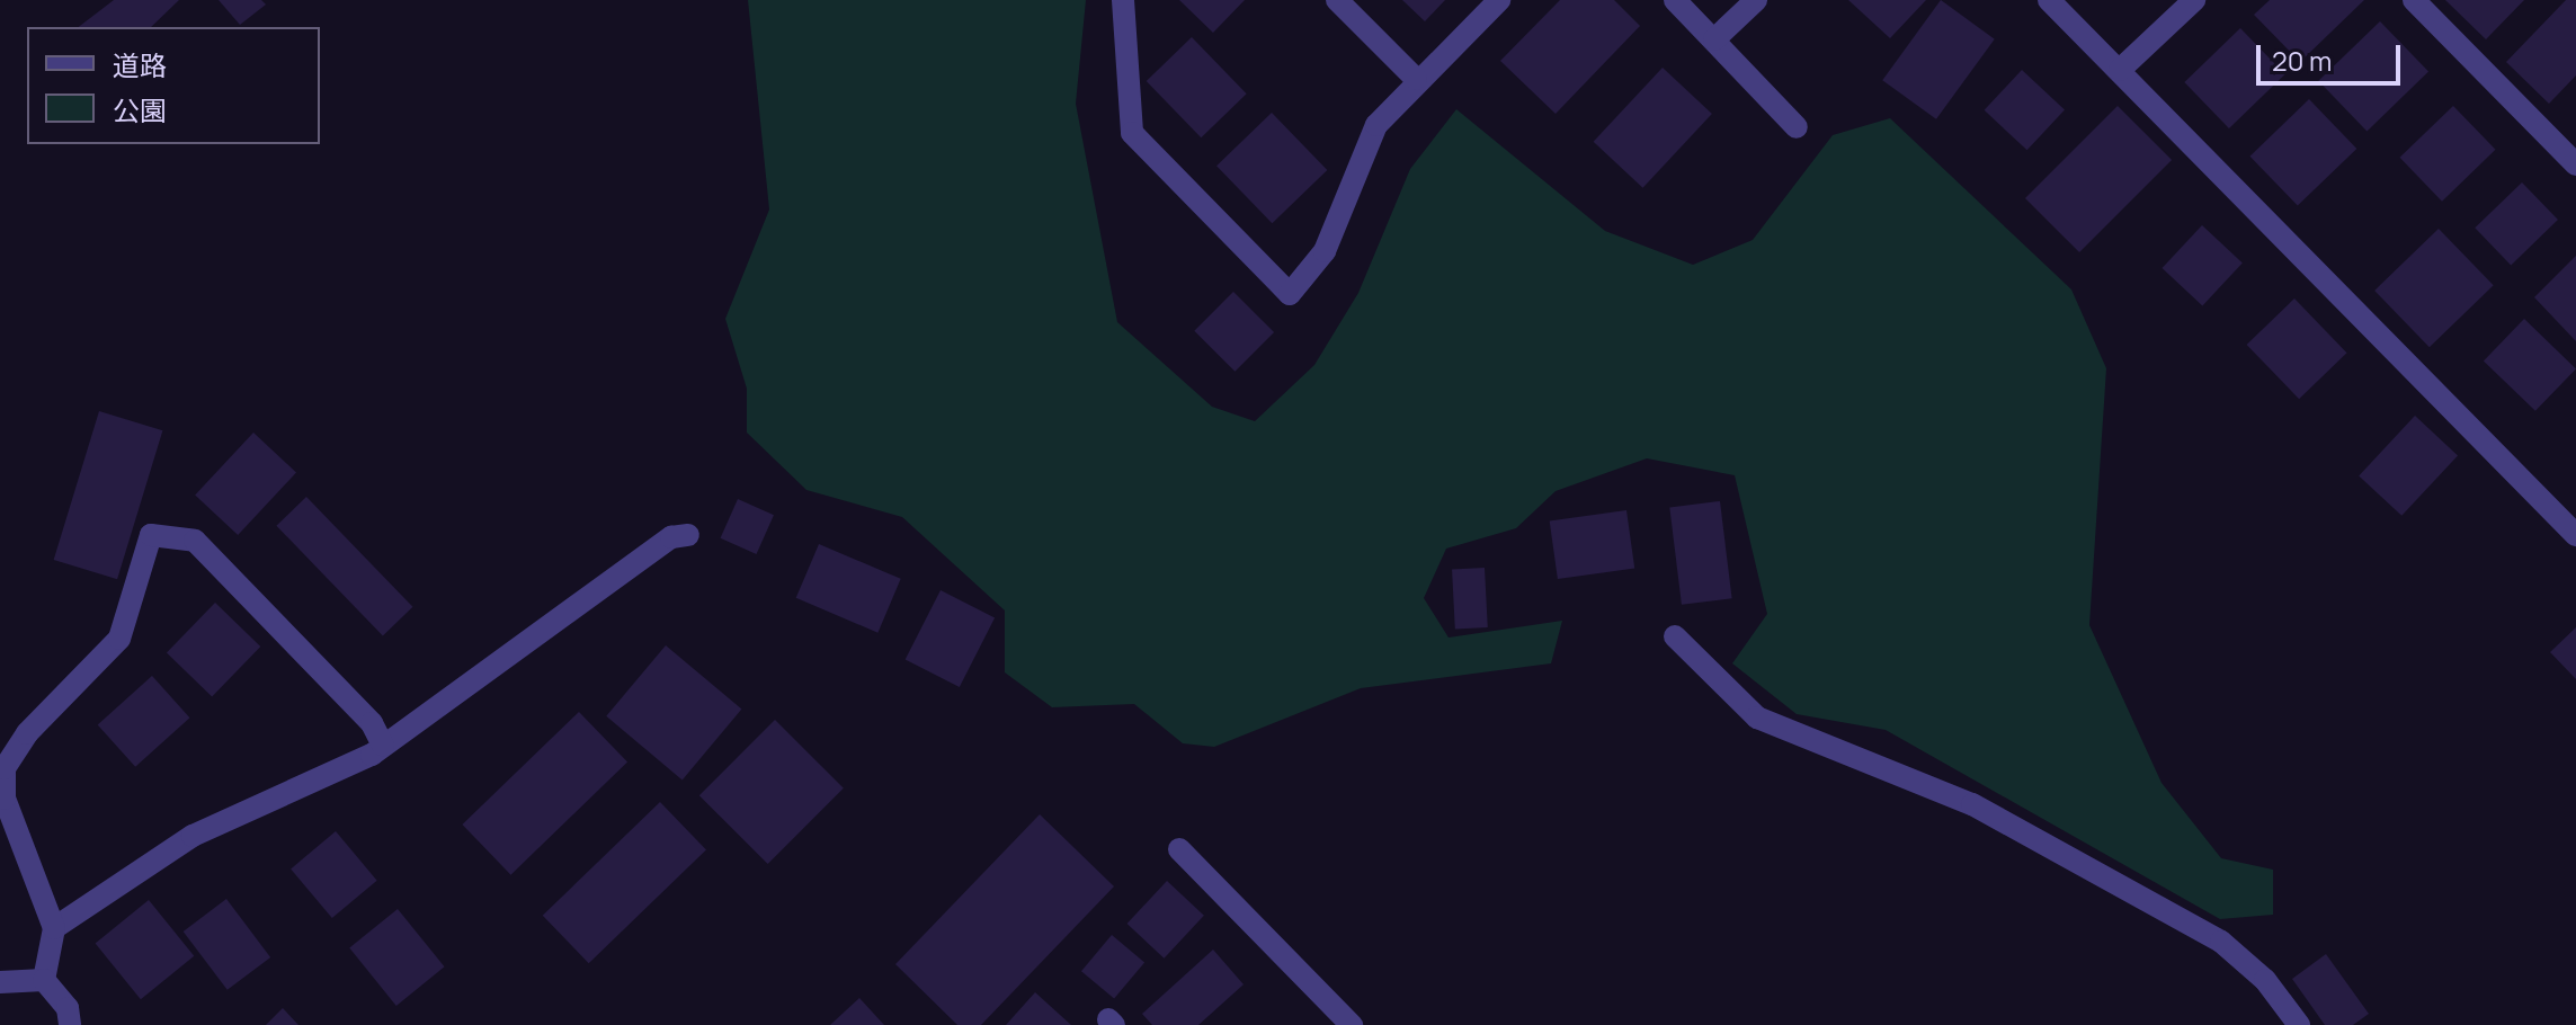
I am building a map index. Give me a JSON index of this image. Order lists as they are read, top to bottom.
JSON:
{
  "legend": ["道路", "公園"],
  "scale_bar": "20 m"
}
